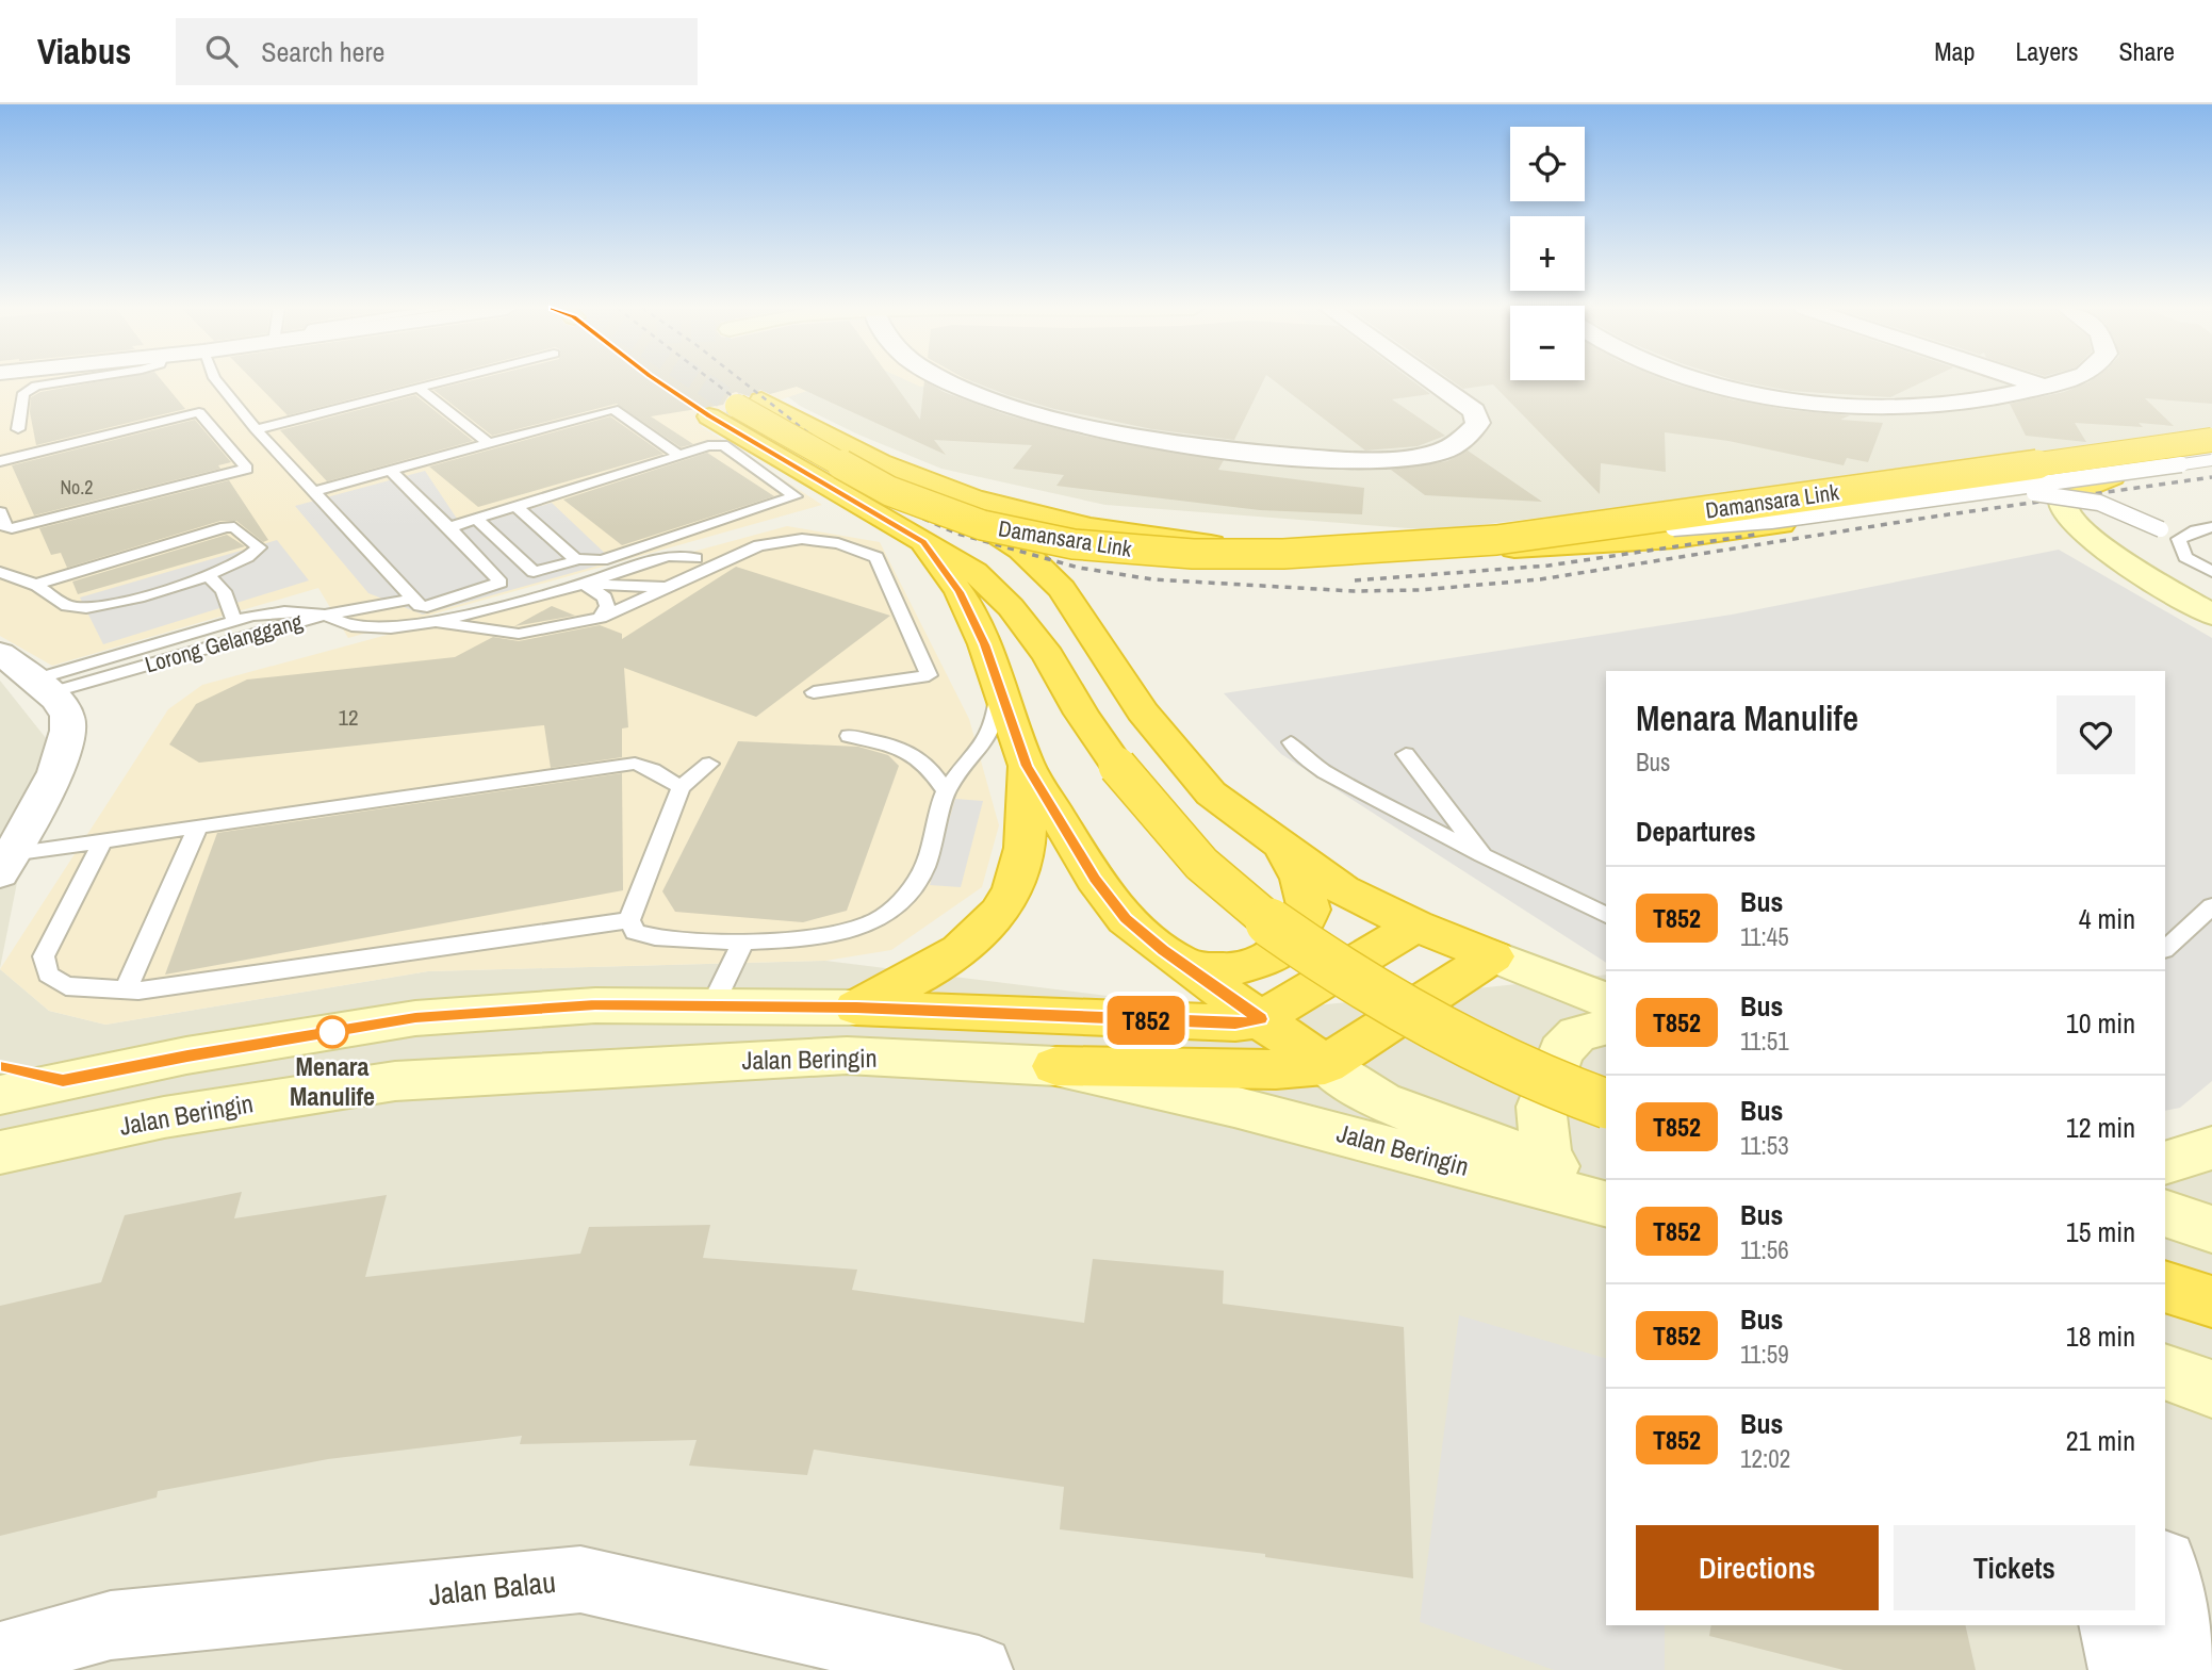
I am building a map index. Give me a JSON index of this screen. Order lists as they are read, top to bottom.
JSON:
{
  "streets": {
    "highway": ["Damansara Link"],
    "street": ["Jalan Beringin", "Jalan Balau"],
    "lane": ["Lorong Gelanggang"]
  },
  "places": ["Menara Manulife"],
  "lines": ["bus line T852"],
  "house_numbers": ["No.2", "12"],
  "page": {
    "header": "Viabus",
    "search": "Search here",
    "nav": ["Map", "Layers", "Share"],
    "on_map": "T852",
    "map_buttons": ["+", "−"],
    "heading": [
      ["Menara Manulife", "Bus"],
      "Departures"
    ],
    "list": [
      {
        "mark": "T852",
        "name": "Bus",
        "note": "11:45",
        "value": "4 min"
      },
      {
        "mark": "T852",
        "name": "Bus",
        "note": "11:51",
        "value": "10 min"
      },
      {
        "mark": "T852",
        "name": "Bus",
        "note": "11:53",
        "value": "12 min"
      },
      {
        "mark": "T852",
        "name": "Bus",
        "note": "11:56",
        "value": "15 min"
      },
      {
        "mark": "T852",
        "name": "Bus",
        "note": "11:59",
        "value": "18 min"
      },
      {
        "mark": "T852",
        "name": "Bus",
        "note": "12:02",
        "value": "21 min"
      }
    ],
    "buttons": ["Directions", "Tickets"]
  }
}
